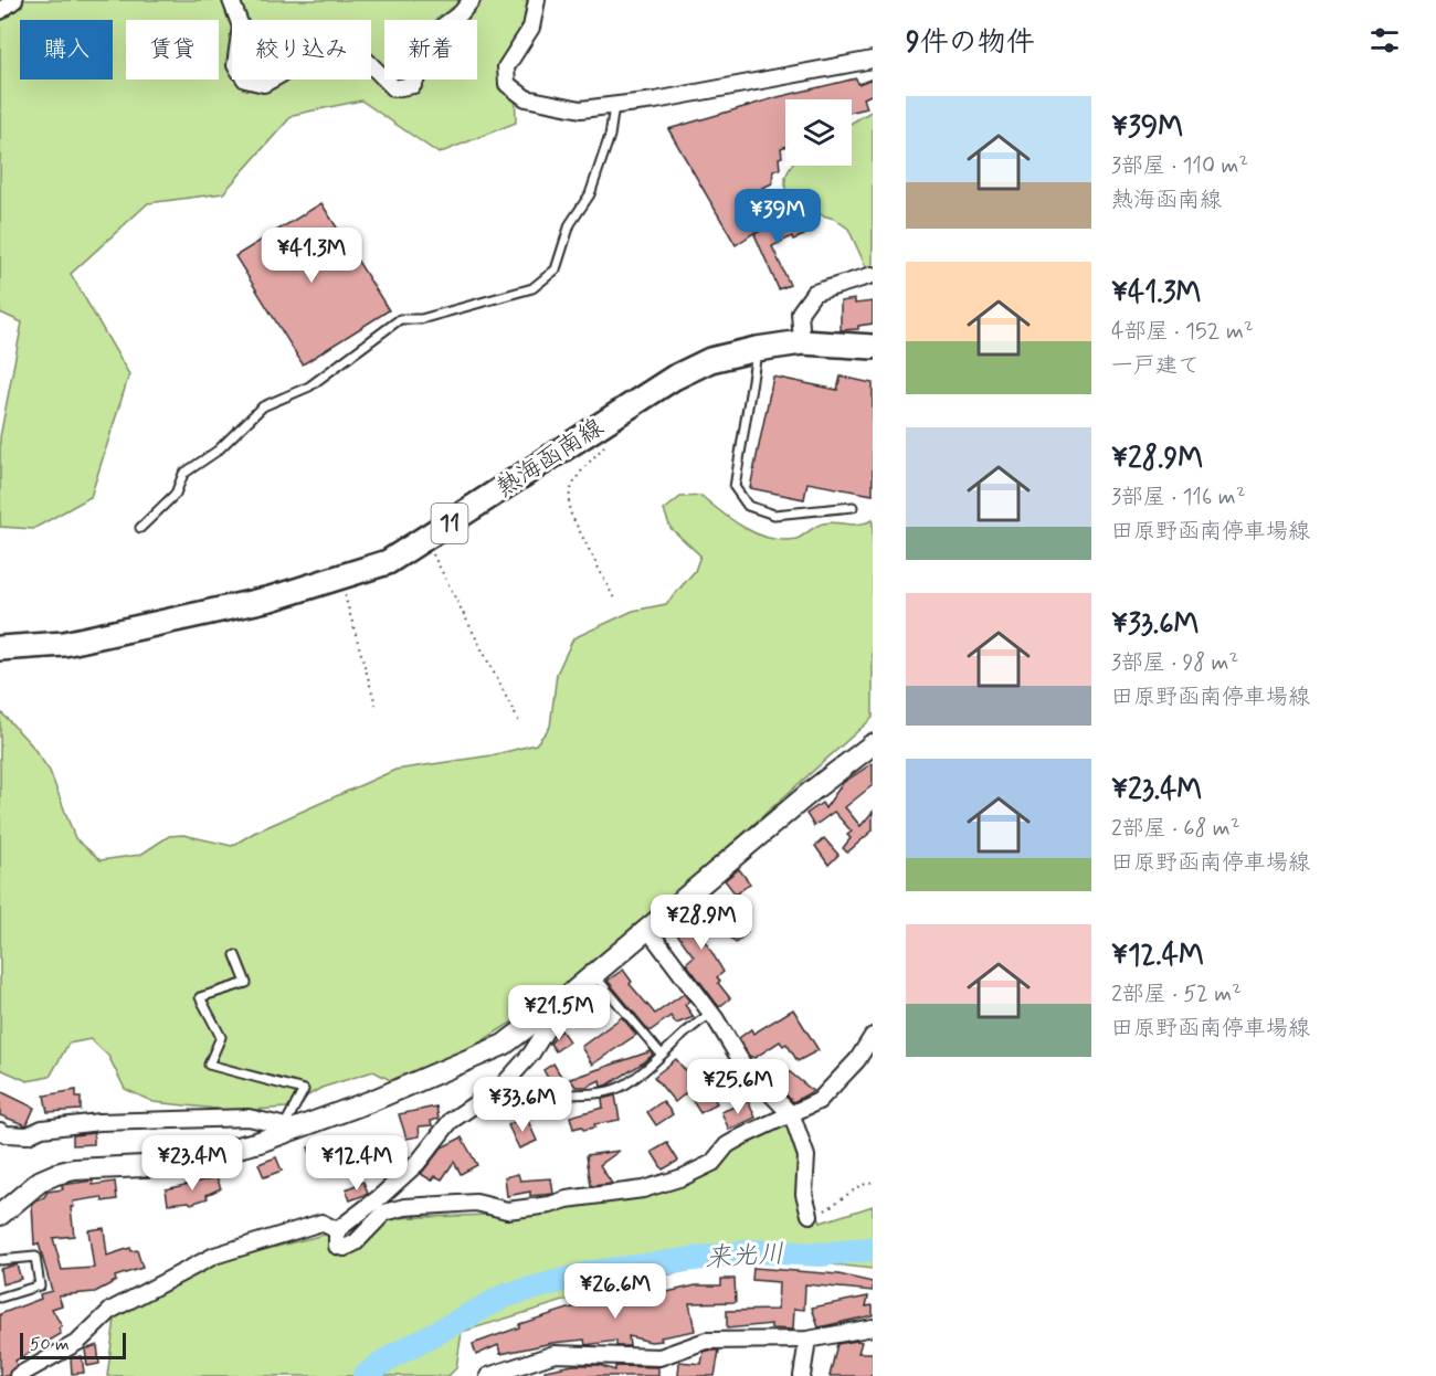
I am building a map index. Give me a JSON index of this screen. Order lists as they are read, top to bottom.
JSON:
{
  "streets": {
    "main road": ["熱海函南線", "11"]
  },
  "water": ["来光川"],
  "scale_bar": "50 m",
  "page": {
    "heading": "9件の物件",
    "chip": [
      "購入",
      "賃貸",
      "絞り込み",
      "新着"
    ],
    "list": [
      {
        "name": "¥39M",
        "note": "3部屋 · 110 m² · 熱海函南線"
      },
      {
        "name": "¥41.3M",
        "note": "4部屋 · 152 m² · 一戸建て"
      },
      {
        "name": "¥28.9M",
        "note": "3部屋 · 116 m² · 田原野函南停車場線"
      },
      {
        "name": "¥33.6M",
        "note": "3部屋 · 98 m² · 田原野函南停車場線"
      },
      {
        "name": "¥23.4M",
        "note": "2部屋 · 68 m² · 田原野函南停車場線"
      },
      {
        "name": "¥12.4M",
        "note": "2部屋 · 52 m² · 田原野函南停車場線"
      }
    ],
    "price": [
      "¥39M",
      "¥41.3M",
      "¥28.9M",
      "¥21.5M",
      "¥25.6M",
      "¥33.6M",
      "¥23.4M",
      "¥12.4M",
      "¥26.6M"
    ],
    "scale": "50 m"
  }
}
